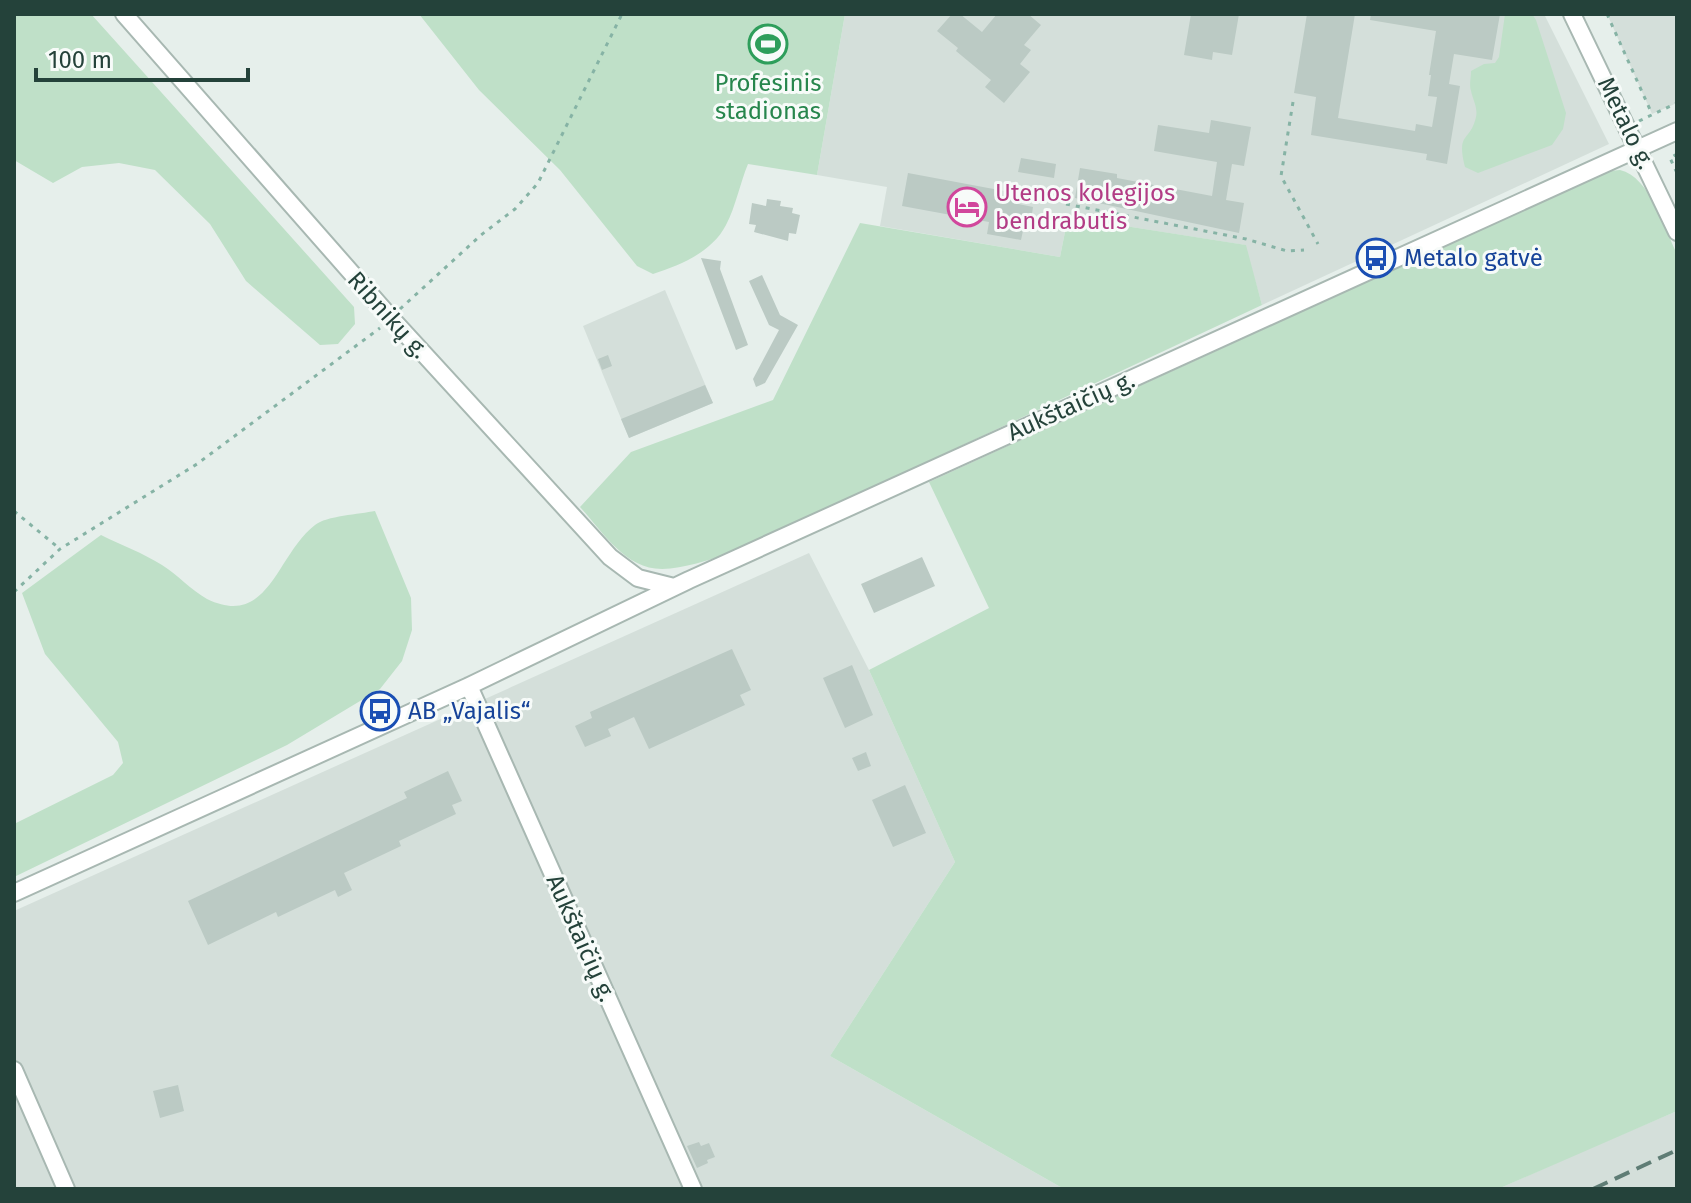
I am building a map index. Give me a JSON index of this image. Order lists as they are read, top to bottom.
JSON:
{
  "streets": {
    "street": ["Metalo g.", "Ribnikų g.", "Aukštaičių g."]
  },
  "crossings": [
    ["Metalo g.", "Aukštaičių g."],
    ["Ribnikų g.", "Aukštaičių g."]
  ],
  "places": {
    "sports": ["Profesinis stadionas"],
    "hotel": ["Utenos kolegijos bendrabutis"],
    "bus stop": ["Metalo gatvė", "AB „Vajalis“"]
  },
  "scale_bar": "100 m"
}
